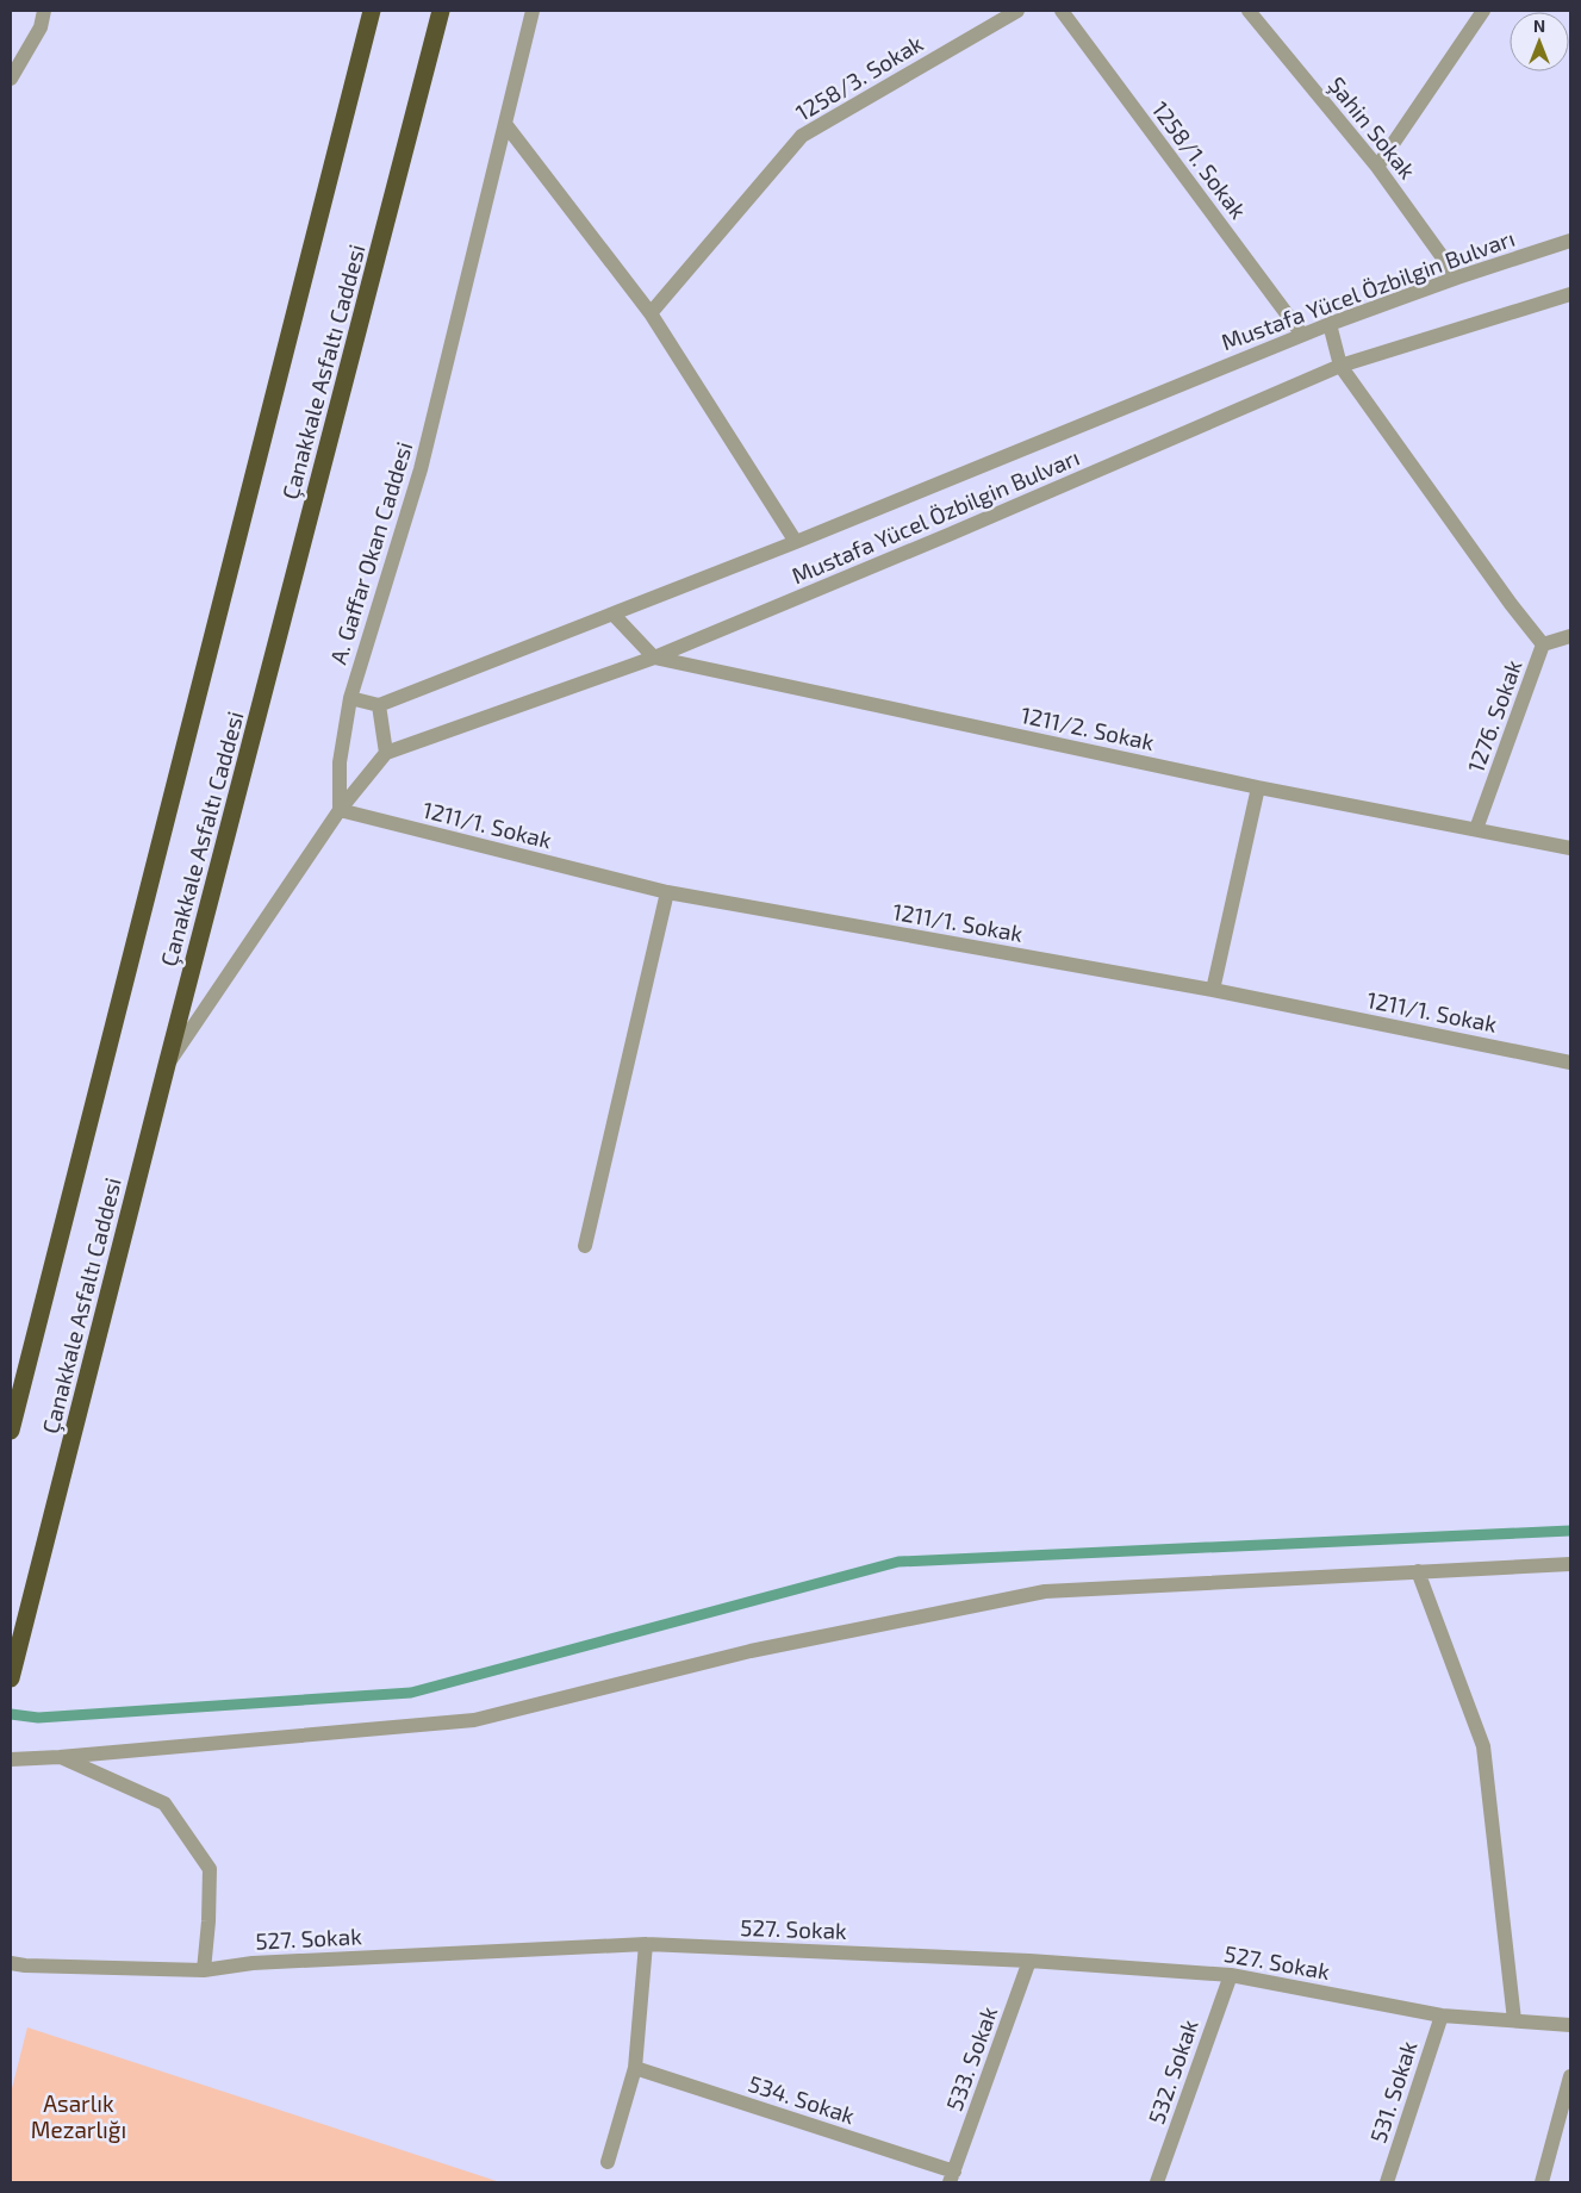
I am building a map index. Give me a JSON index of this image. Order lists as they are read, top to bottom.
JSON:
{
  "streets": {
    "highway": ["Çanakkale Asfaltı Caddesi"],
    "street": [
      "1258/3. Sokak",
      "Şahin Sokak",
      "1258/1. Sokak",
      "Mustafa Yücel Özbilgin Bulvarı",
      "A. Gaffar Okan Caddesi",
      "1276. Sokak",
      "1211/2. Sokak",
      "1211/1. Sokak",
      "527. Sokak",
      "533. Sokak",
      "532. Sokak",
      "531. Sokak",
      "534. Sokak"
    ]
  },
  "crossings": [
    ["Şahin Sokak", "Mustafa Yücel Özbilgin Bulvarı"],
    ["1258/1. Sokak", "Mustafa Yücel Özbilgin Bulvarı"],
    ["Mustafa Yücel Özbilgin Bulvarı", "1211/2. Sokak"],
    ["A. Gaffar Okan Caddesi", "1211/1. Sokak"],
    ["1276. Sokak", "1211/2. Sokak"],
    ["527. Sokak", "533. Sokak"],
    ["527. Sokak", "532. Sokak"],
    ["527. Sokak", "531. Sokak"],
    ["533. Sokak", "534. Sokak"]
  ],
  "parks": ["Asarlık Mezarlığı"],
  "north": "top"
}
